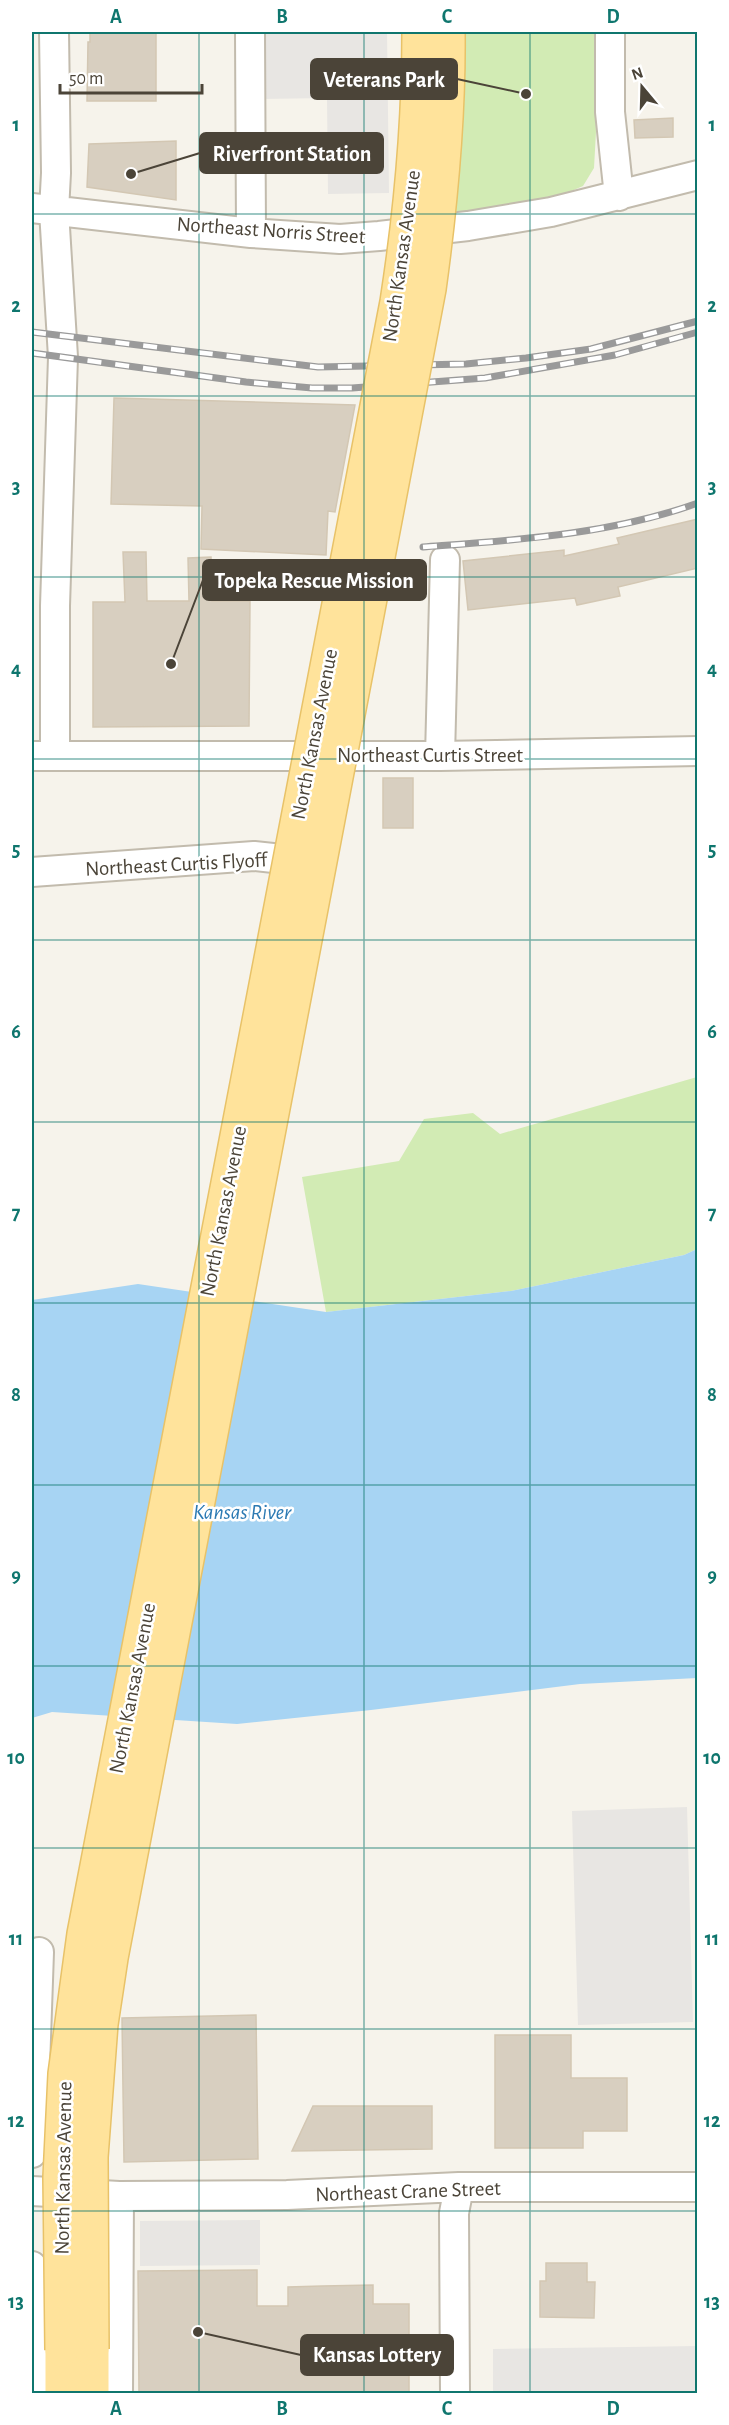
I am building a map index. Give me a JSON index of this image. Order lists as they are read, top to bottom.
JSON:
{
  "streets": {
    "main road": ["North Kansas Avenue"],
    "street": [
      "Northeast Norris Street",
      "Northeast Curtis Street",
      "Northeast Curtis Flyoff",
      "Northeast Crane Street"
    ]
  },
  "crossings": [
    ["North Kansas Avenue", "Northeast Curtis Flyoff"]
  ],
  "water": ["Kansas River"],
  "places": [
    "Veterans Park",
    "Riverfront Station",
    "Topeka Rescue Mission",
    "Kansas Lottery"
  ],
  "scale_bar": "50 m",
  "north": "top",
  "grid": {
    "columns": [
      "A",
      "B",
      "C",
      "D"
    ],
    "rows": [
      "1",
      "2",
      "3",
      "4",
      "5",
      "6",
      "7",
      "8",
      "9",
      "10",
      "11",
      "12",
      "13"
    ]
  }
}
